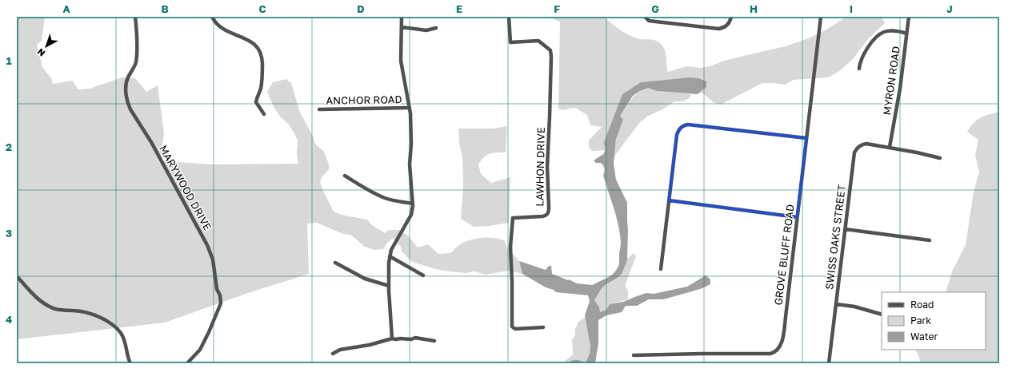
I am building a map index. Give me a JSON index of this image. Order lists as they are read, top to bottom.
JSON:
{
  "streets": {
    "street": [
      "MYRON ROAD",
      "ANCHOR ROAD",
      "LAWHON DRIVE",
      "MARYWOOD DRIVE",
      "SWISS OAKS STREET",
      "GROVE BLUFF ROAD"
    ]
  },
  "crossings": [
    ["MYRON ROAD", "SWISS OAKS STREET"]
  ],
  "legend": ["Road", "Park", "Water"],
  "north": "bottom left",
  "grid": {
    "columns": [
      "A",
      "B",
      "C",
      "D",
      "E",
      "F",
      "G",
      "H",
      "I",
      "J"
    ],
    "rows": [
      "1",
      "2",
      "3",
      "4"
    ]
  }
}
